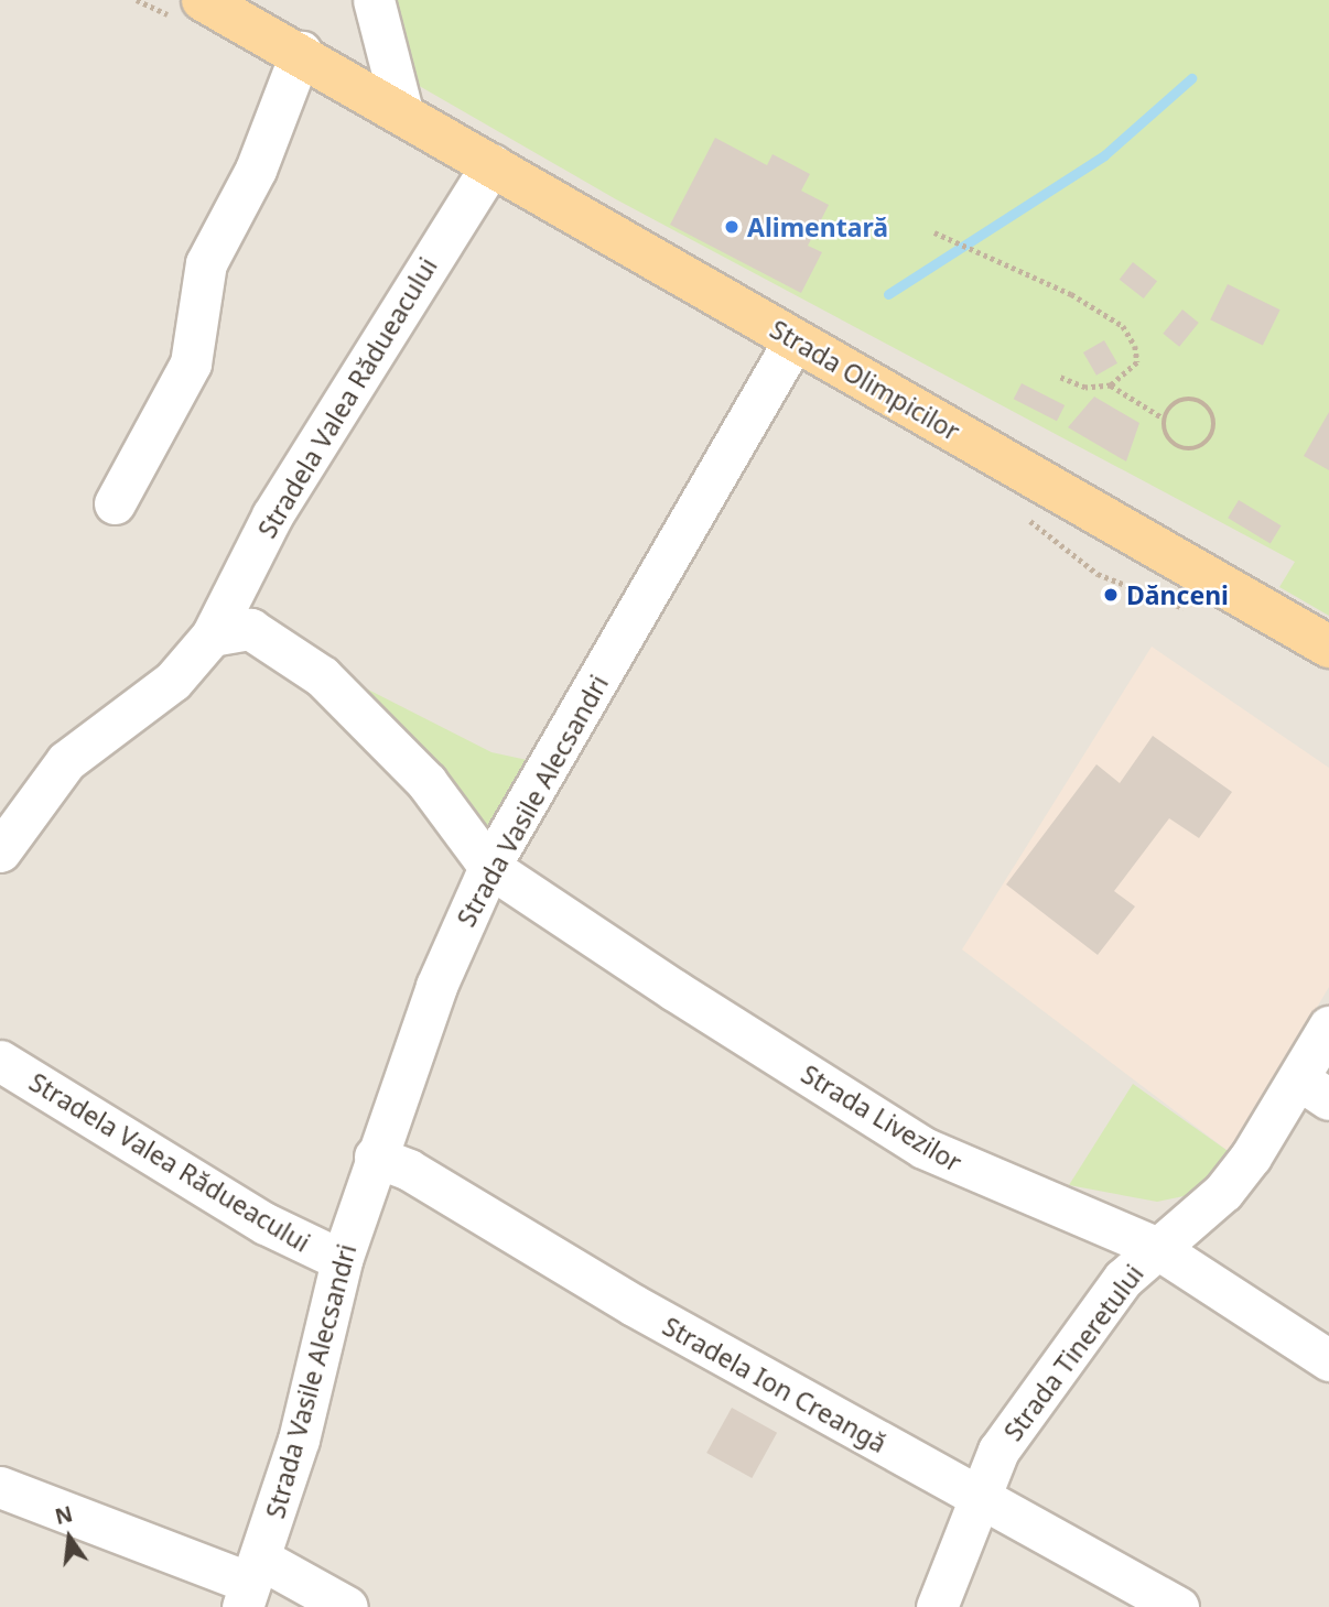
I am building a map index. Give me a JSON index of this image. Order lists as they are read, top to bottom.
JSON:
{
  "streets": {
    "main road": ["Strada Olimpicilor"],
    "street": [
      "Stradela Valea Rădueacului",
      "Strada Vasile Alecsandri",
      "Strada Livezilor",
      "Strada Tineretului",
      "Stradela Ion Creangă"
    ]
  },
  "crossings": [
    ["Strada Olimpicilor", "Stradela Valea Rădueacului"],
    ["Strada Olimpicilor", "Strada Vasile Alecsandri"],
    ["Stradela Valea Rădueacului", "Strada Vasile Alecsandri"],
    ["Strada Vasile Alecsandri", "Strada Livezilor"],
    ["Strada Vasile Alecsandri", "Stradela Ion Creangă"],
    ["Strada Livezilor", "Strada Tineretului"],
    ["Strada Tineretului", "Stradela Ion Creangă"]
  ],
  "places": ["Alimentară", "Dănceni"],
  "north": "top"
}
